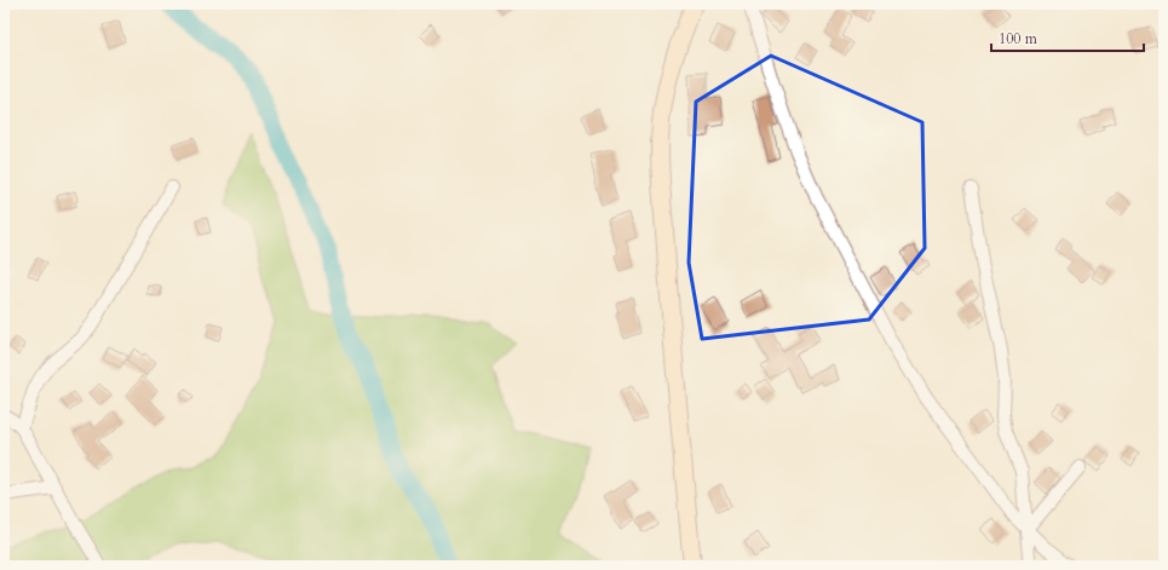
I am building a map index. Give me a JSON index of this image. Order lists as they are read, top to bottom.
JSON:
{
  "scale_bar": "100 m"
}
